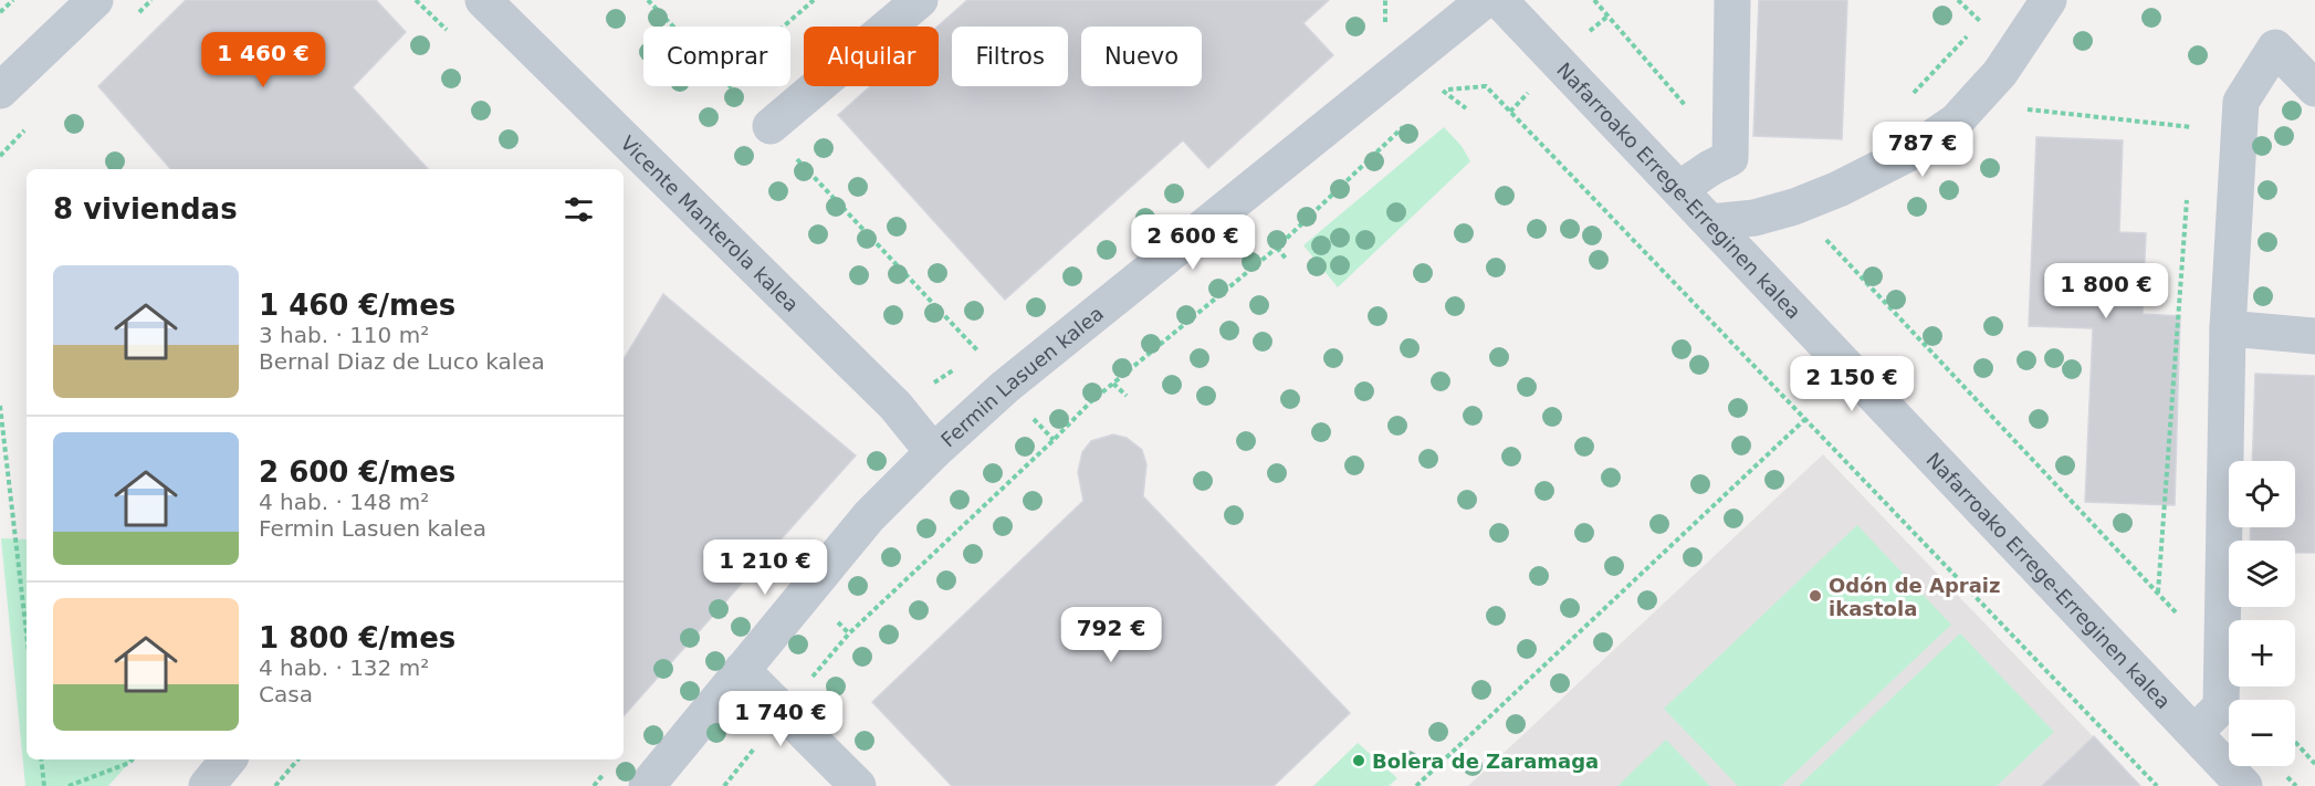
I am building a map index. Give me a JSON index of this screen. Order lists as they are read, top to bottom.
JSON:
{
  "streets": {
    "street": ["Nafarroako Errege-Erreginen kalea", "Vicente Manterola kalea", "Fermin Lasuen kalea"]
  },
  "crossings": [
    ["Nafarroako Errege-Erreginen kalea", "Fermin Lasuen kalea"],
    ["Vicente Manterola kalea", "Fermin Lasuen kalea"]
  ],
  "places": ["Odón de Apraiz ikastola", "Bolera de Zaramaga"],
  "page": {
    "chip": [
      "Comprar",
      "Alquilar",
      "Filtros",
      "Nuevo"
    ],
    "price": [
      "1 460 €",
      "787 €",
      "2 600 €",
      "1 800 €",
      "2 150 €",
      "1 210 €",
      "792 €",
      "1 740 €"
    ],
    "heading": "8 viviendas",
    "list": [
      {
        "name": "1 460 €/mes",
        "note": "3 hab. · 110 m² · Bernal Diaz de Luco kalea"
      },
      {
        "name": "2 600 €/mes",
        "note": "4 hab. · 148 m² · Fermin Lasuen kalea"
      },
      {
        "name": "1 800 €/mes",
        "note": "4 hab. · 132 m² · Casa"
      }
    ],
    "map_buttons": ["+", "−"]
  }
}
